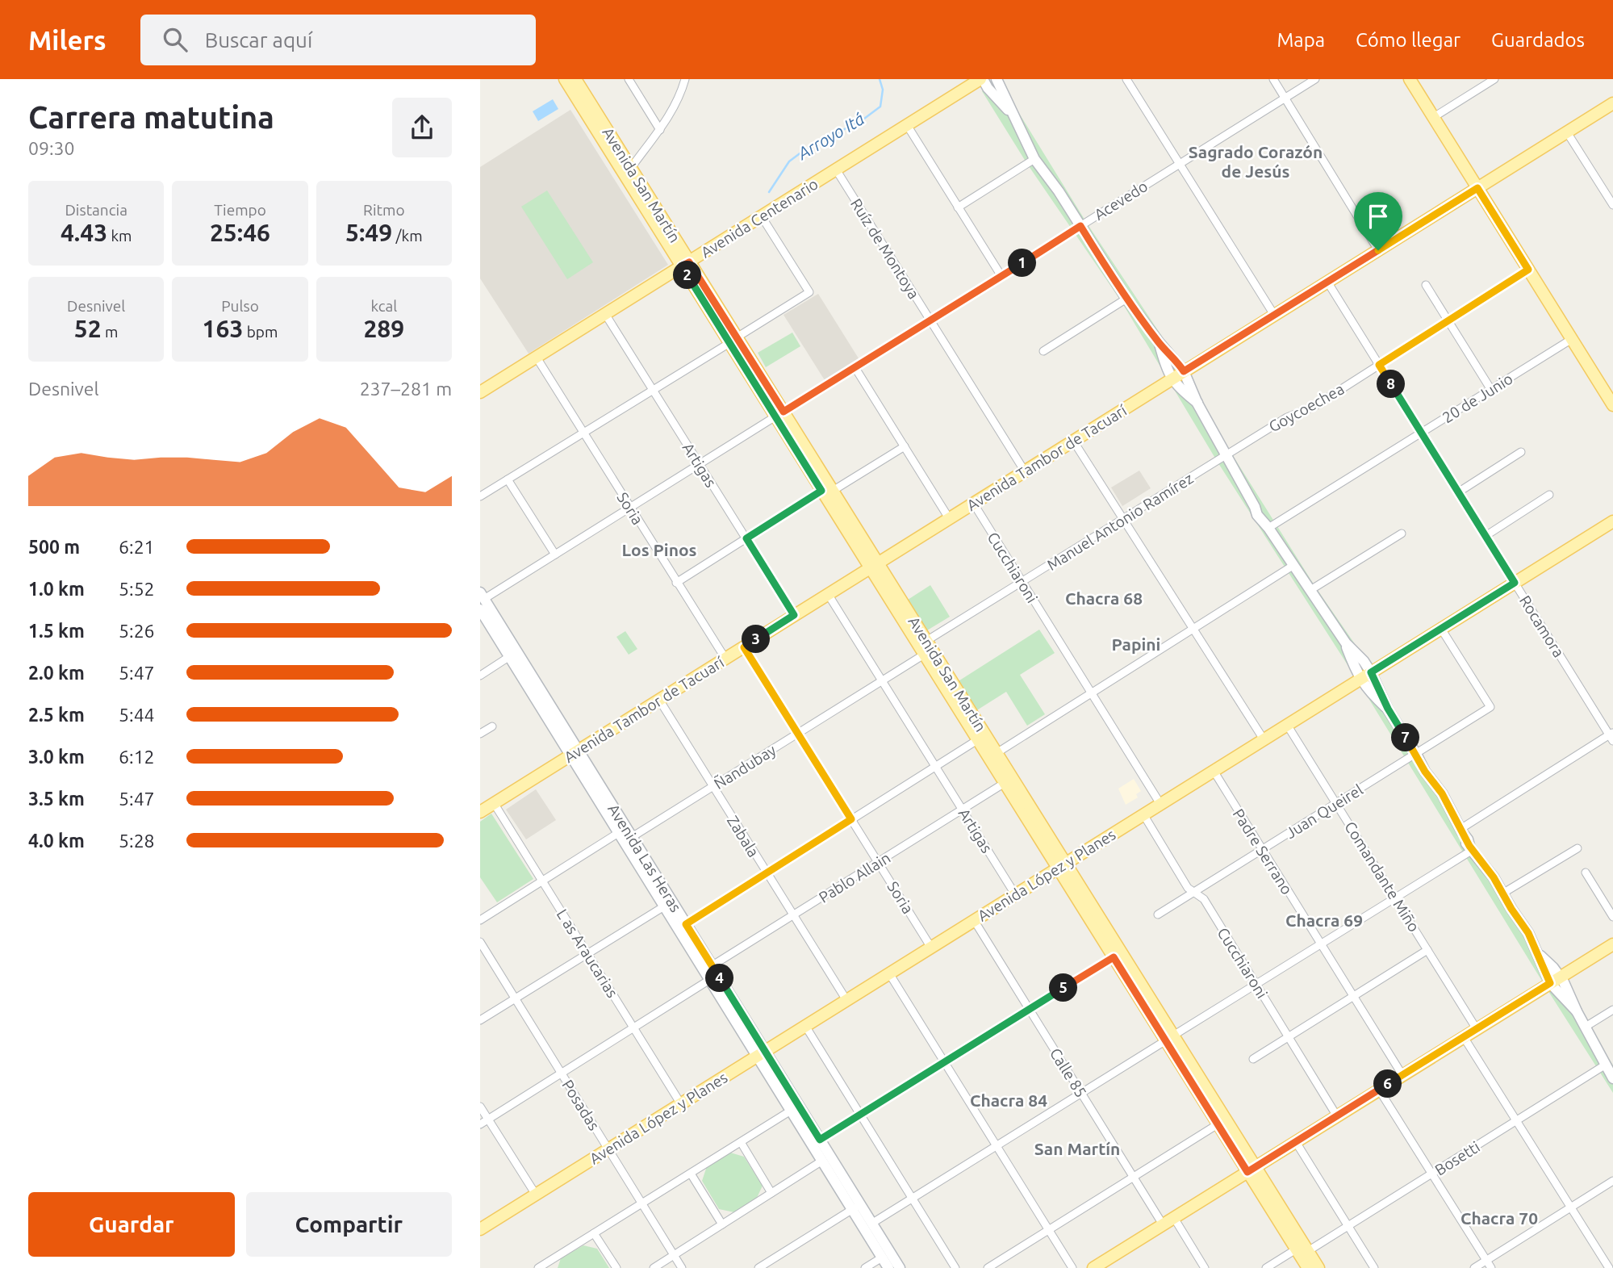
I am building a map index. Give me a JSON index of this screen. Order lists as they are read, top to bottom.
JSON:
{
  "streets": {
    "main road": [
      "Avenida San Martín",
      "Avenida Centenario",
      "Avenida Tambor de Tacuarí",
      "Avenida Las Heras",
      "Avenida López y Planes"
    ],
    "street": [
      "Acevedo",
      "Ruíz de Montoya",
      "20 de Junio",
      "Goycoechea",
      "Artigas",
      "Soria",
      "Manuel Antonio Ramírez",
      "Cucchiaroni",
      "Rocamora",
      "Ñandubay",
      "Juan Queirel",
      "Zabala",
      "Padre Serrano",
      "Comandante Miño",
      "Pablo Allain",
      "L as Araucarias",
      "Calle 85",
      "Posadas",
      "Bosetti"
    ]
  },
  "crossings": [
    ["Avenida San Martín", "Acevedo"],
    ["Avenida San Martín", "Avenida Centenario"],
    ["Avenida San Martín", "Avenida Tambor de Tacuarí"],
    ["Avenida San Martín", "Manuel Antonio Ramírez"],
    ["Avenida San Martín", "Ñandubay"],
    ["Avenida San Martín", "Avenida López y Planes"],
    ["Avenida San Martín", "Pablo Allain"],
    ["Avenida San Martín", "Bosetti"],
    ["Acevedo", "Ruíz de Montoya"],
    ["Acevedo", "Artigas"],
    ["Acevedo", "Soria"],
    ["Acevedo", "Avenida Las Heras"],
    ["Avenida Centenario", "Ruíz de Montoya"],
    ["Avenida Centenario", "Artigas"],
    ["Avenida Centenario", "Soria"],
    ["Ruíz de Montoya", "Avenida Tambor de Tacuarí"],
    ["20 de Junio", "Rocamora"],
    ["Goycoechea", "Manuel Antonio Ramírez"],
    ["Goycoechea", "Rocamora"],
    ["Avenida Tambor de Tacuarí", "Artigas"],
    ["Avenida Tambor de Tacuarí", "Soria"],
    ["Avenida Tambor de Tacuarí", "Cucchiaroni"],
    ["Avenida Tambor de Tacuarí", "Rocamora"],
    ["Avenida Tambor de Tacuarí", "Zabala"],
    ["Avenida Tambor de Tacuarí", "Avenida Las Heras"],
    ["Avenida Tambor de Tacuarí", "L as Araucarias"],
    ["Artigas", "Ñandubay"],
    ["Artigas", "Avenida López y Planes"],
    ["Artigas", "Pablo Allain"],
    ["Soria", "Ñandubay"],
    ["Soria", "Avenida López y Planes"],
    ["Soria", "Pablo Allain"],
    ["Manuel Antonio Ramírez", "Cucchiaroni"],
    ["Cucchiaroni", "Juan Queirel"],
    ["Cucchiaroni", "Avenida López y Planes"],
    ["Rocamora", "Avenida López y Planes"],
    ["Ñandubay", "Zabala"],
    ["Ñandubay", "Avenida Las Heras"],
    ["Juan Queirel", "Padre Serrano"],
    ["Juan Queirel", "Avenida López y Planes"],
    ["Juan Queirel", "Comandante Miño"],
    ["Zabala", "Avenida López y Planes"],
    ["Zabala", "Pablo Allain"],
    ["Padre Serrano", "Avenida López y Planes"],
    ["Avenida Las Heras", "Avenida López y Planes"],
    ["Avenida Las Heras", "Pablo Allain"],
    ["Avenida López y Planes", "Comandante Miño"],
    ["Avenida López y Planes", "L as Araucarias"],
    ["Avenida López y Planes", "Calle 85"],
    ["Avenida López y Planes", "Posadas"],
    ["Pablo Allain", "L as Araucarias"],
    ["Pablo Allain", "Posadas"]
  ],
  "districts": [
    "Sagrado Corazón de Jesús",
    "Los Pinos",
    "Chacra 68",
    "Papini",
    "Chacra 69",
    "Chacra 84",
    "San Martín",
    "Chacra 70"
  ],
  "water": ["Arroyo Itá"],
  "page": {
    "header": "Milers",
    "search": "Buscar aquí",
    "nav": ["Mapa", "Cómo llegar", "Guardados"],
    "heading": ["Carrera matutina", "09:30"],
    "stats": [
      ["Distancia", "4.43 km"],
      ["Tiempo", "25:46"],
      ["Ritmo", "5:49 /km"],
      ["Desnivel", "52 m"],
      ["Pulso", "163 bpm"],
      ["kcal", "289"]
    ],
    "pins": [
      "1",
      "2",
      "8",
      "3",
      "7",
      "4",
      "5",
      "6"
    ],
    "chart": ["Desnivel", "237–281 m"],
    "list": [
      {
        "name": "500 m",
        "note": "6:21"
      },
      {
        "name": "1.0 km",
        "note": "5:52"
      },
      {
        "name": "1.5 km",
        "note": "5:26"
      },
      {
        "name": "2.0 km",
        "note": "5:47"
      },
      {
        "name": "2.5 km",
        "note": "5:44"
      },
      {
        "name": "3.0 km",
        "note": "6:12"
      },
      {
        "name": "3.5 km",
        "note": "5:47"
      },
      {
        "name": "4.0 km",
        "note": "5:28"
      }
    ],
    "buttons": ["Guardar", "Compartir"]
  }
}
